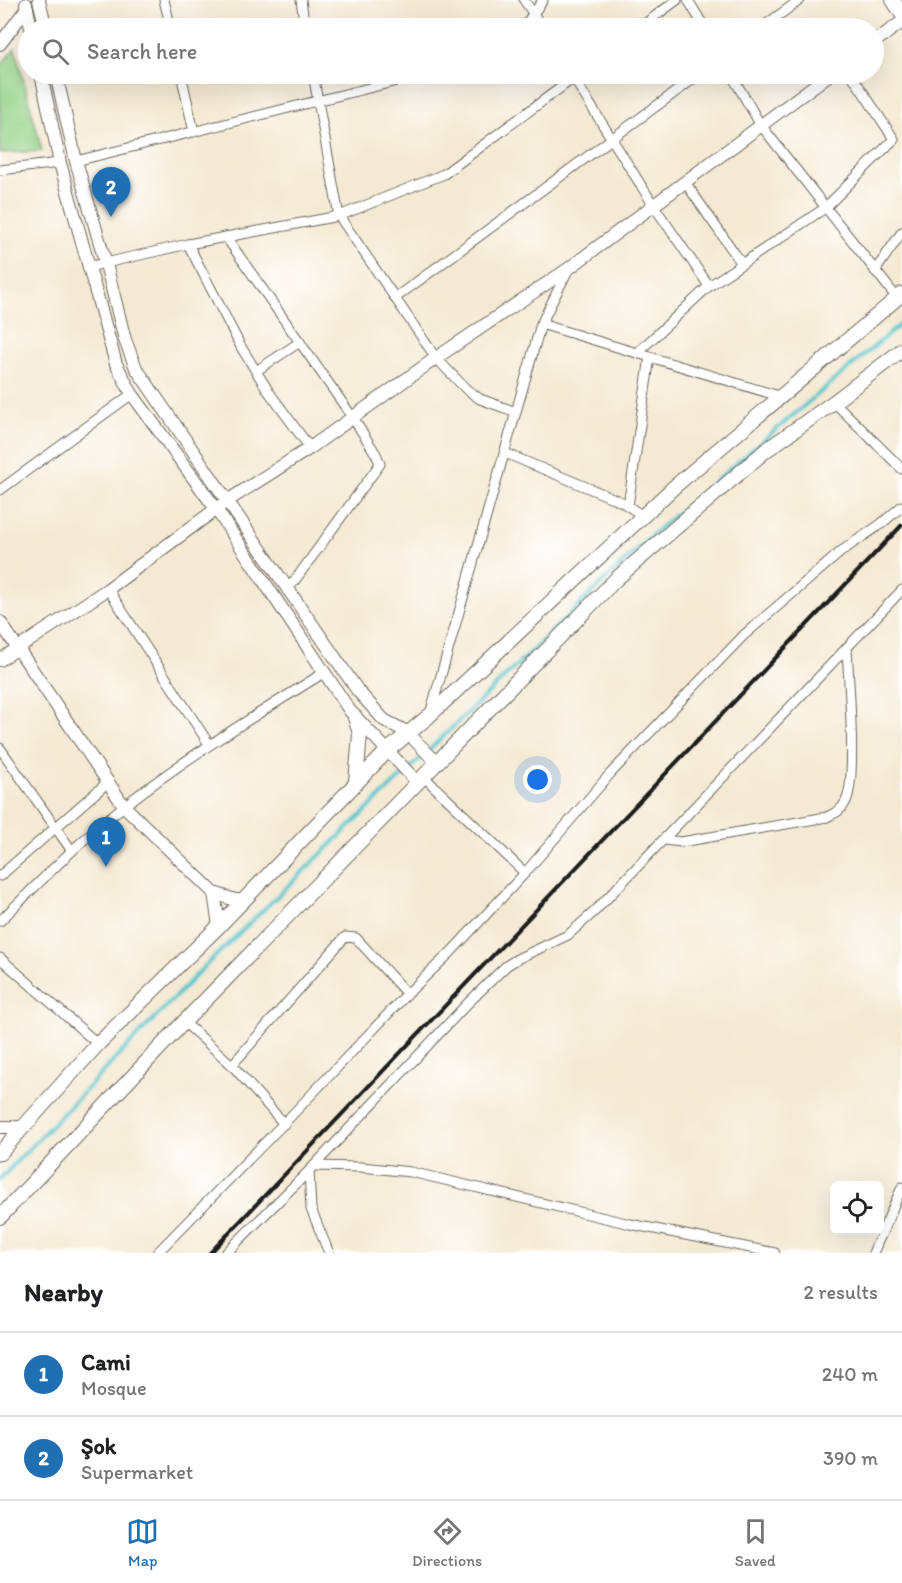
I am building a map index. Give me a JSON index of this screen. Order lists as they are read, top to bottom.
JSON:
{
  "page": {
    "search": "Search here",
    "pins": ["2", "1"],
    "heading": ["Nearby", "2 results"],
    "list": [
      {
        "mark": "1",
        "name": "Cami",
        "note": "Mosque",
        "value": "240 m"
      },
      {
        "mark": "2",
        "name": "Şok",
        "note": "Supermarket",
        "value": "390 m"
      }
    ],
    "nav": ["Map", "Directions", "Saved"]
  }
}
